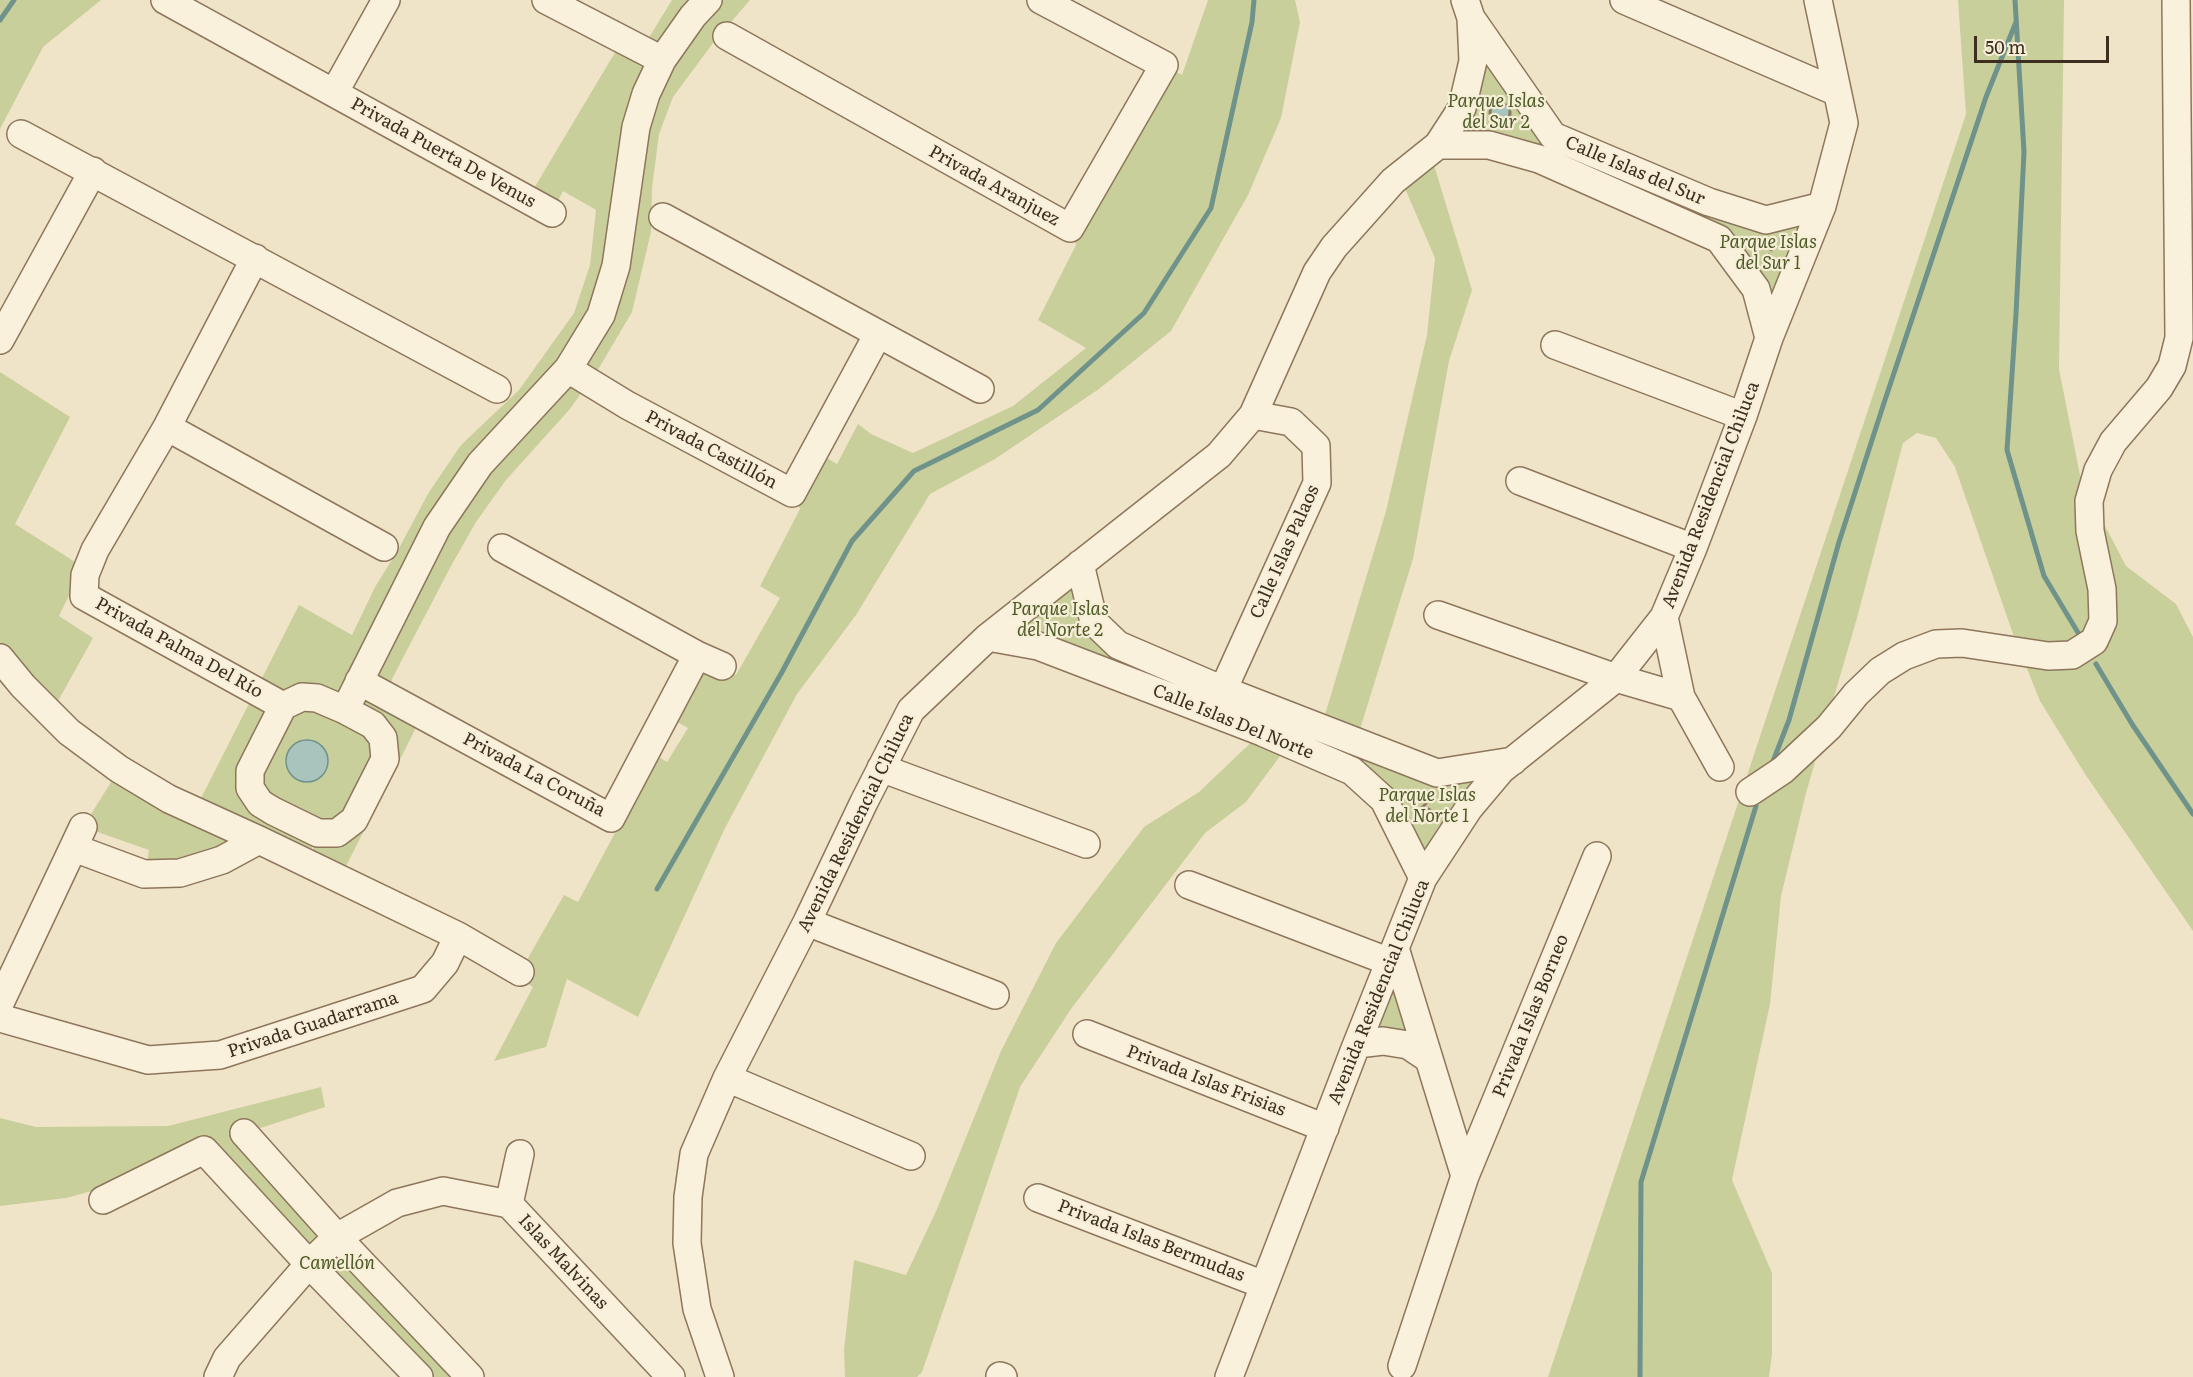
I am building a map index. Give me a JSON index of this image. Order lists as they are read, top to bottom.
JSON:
{
  "streets": {
    "street": [
      "Privada Puerta De Venus",
      "Calle Islas del Sur",
      "Privada Aranjuez",
      "Privada Castillón",
      "Avenida Residencial Chiluca",
      "Calle Islas Palaos",
      "Privada Palma Del Río",
      "Calle Islas Del Norte",
      "Privada La Coruña",
      "Privada Islas Borneo",
      "Privada Guadarrama",
      "Privada Islas Frisias",
      "Privada Islas Bermudas",
      "Islas Malvinas"
    ]
  },
  "crossings": [
    ["Calle Islas del Sur", "Avenida Residencial Chiluca"],
    ["Avenida Residencial Chiluca", "Calle Islas Palaos"],
    ["Avenida Residencial Chiluca", "Calle Islas Del Norte"],
    ["Avenida Residencial Chiluca", "Privada Islas Frisias"],
    ["Avenida Residencial Chiluca", "Privada Islas Bermudas"],
    ["Calle Islas Palaos", "Calle Islas Del Norte"]
  ],
  "parks": [
    "Parque Islas del Sur 2",
    "Parque Islas del Sur 1",
    "Parque Islas del Norte 2",
    "Parque Islas del Norte 1",
    "Camellón"
  ],
  "scale_bar": "50 m"
}
